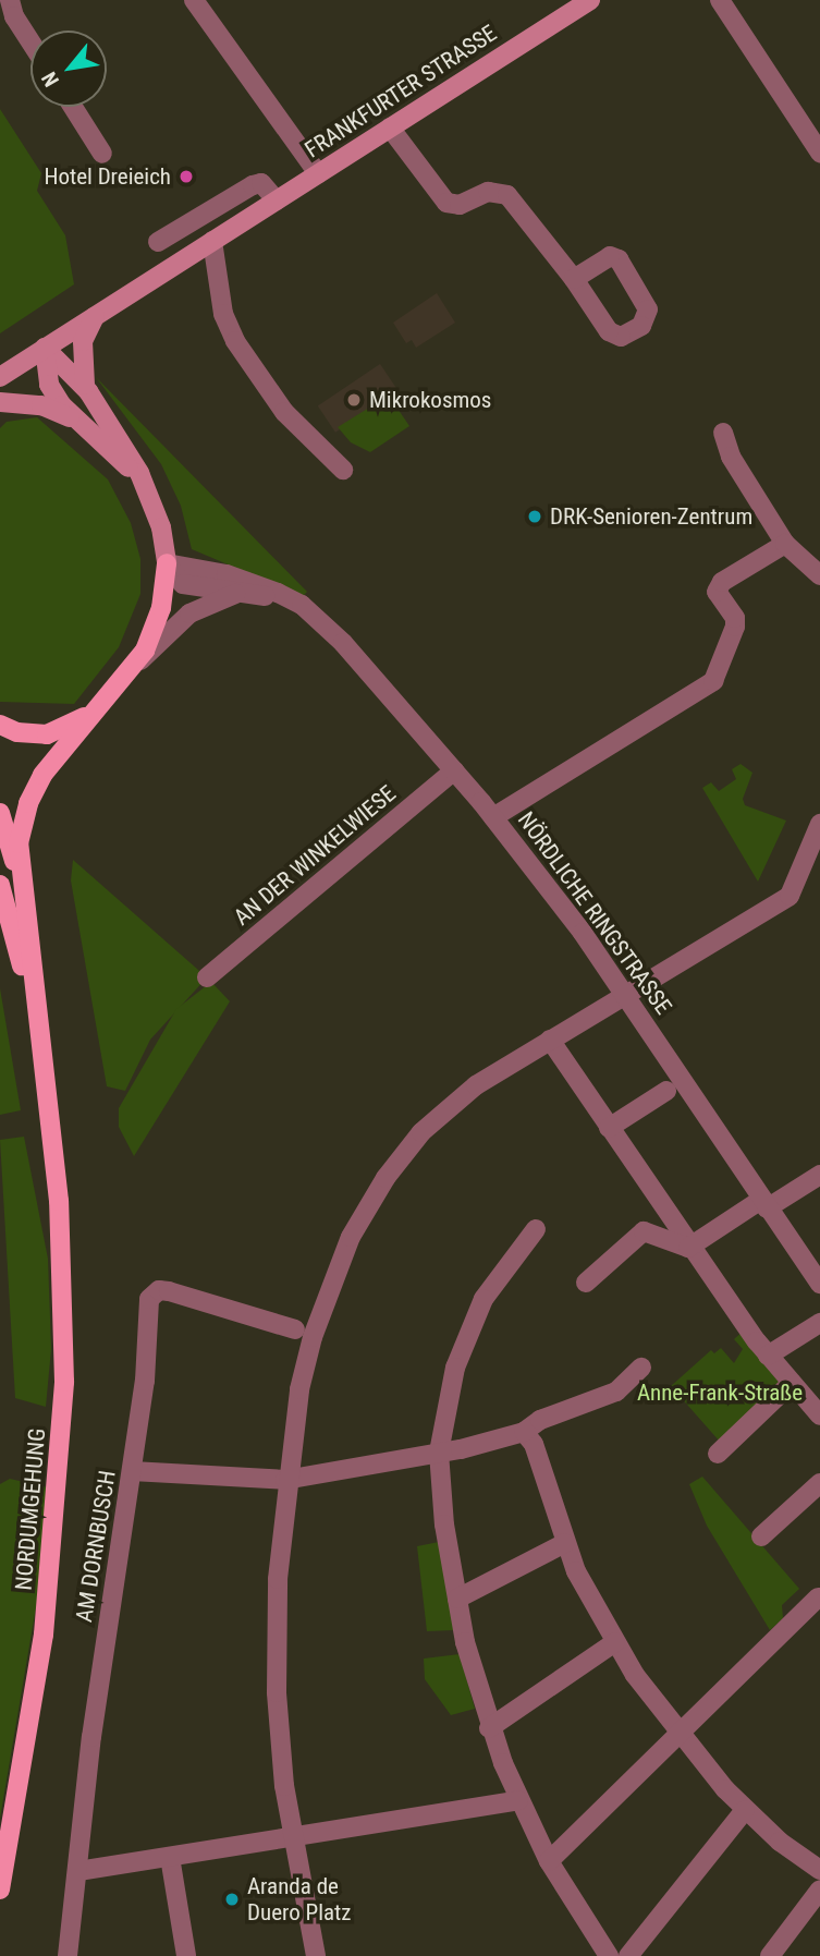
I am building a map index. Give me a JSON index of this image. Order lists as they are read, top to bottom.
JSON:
{
  "streets": {
    "main road": ["FRANKFURTER STRASSE", "NORDUMGEHUNG"],
    "street": ["AN DER WINKELWIESE", "NÖRDLICHE RINGSTRASSE", "AM DORNBUSCH"]
  },
  "crossings": [
    ["AN DER WINKELWIESE", "NÖRDLICHE RINGSTRASSE"]
  ],
  "parks": ["Anne-Frank-Straße"],
  "places": [
    "Hotel Dreieich",
    "Mikrokosmos",
    "DRK-Senioren-Zentrum",
    "Aranda de Duero Platz"
  ],
  "north": "bottom left"
}
